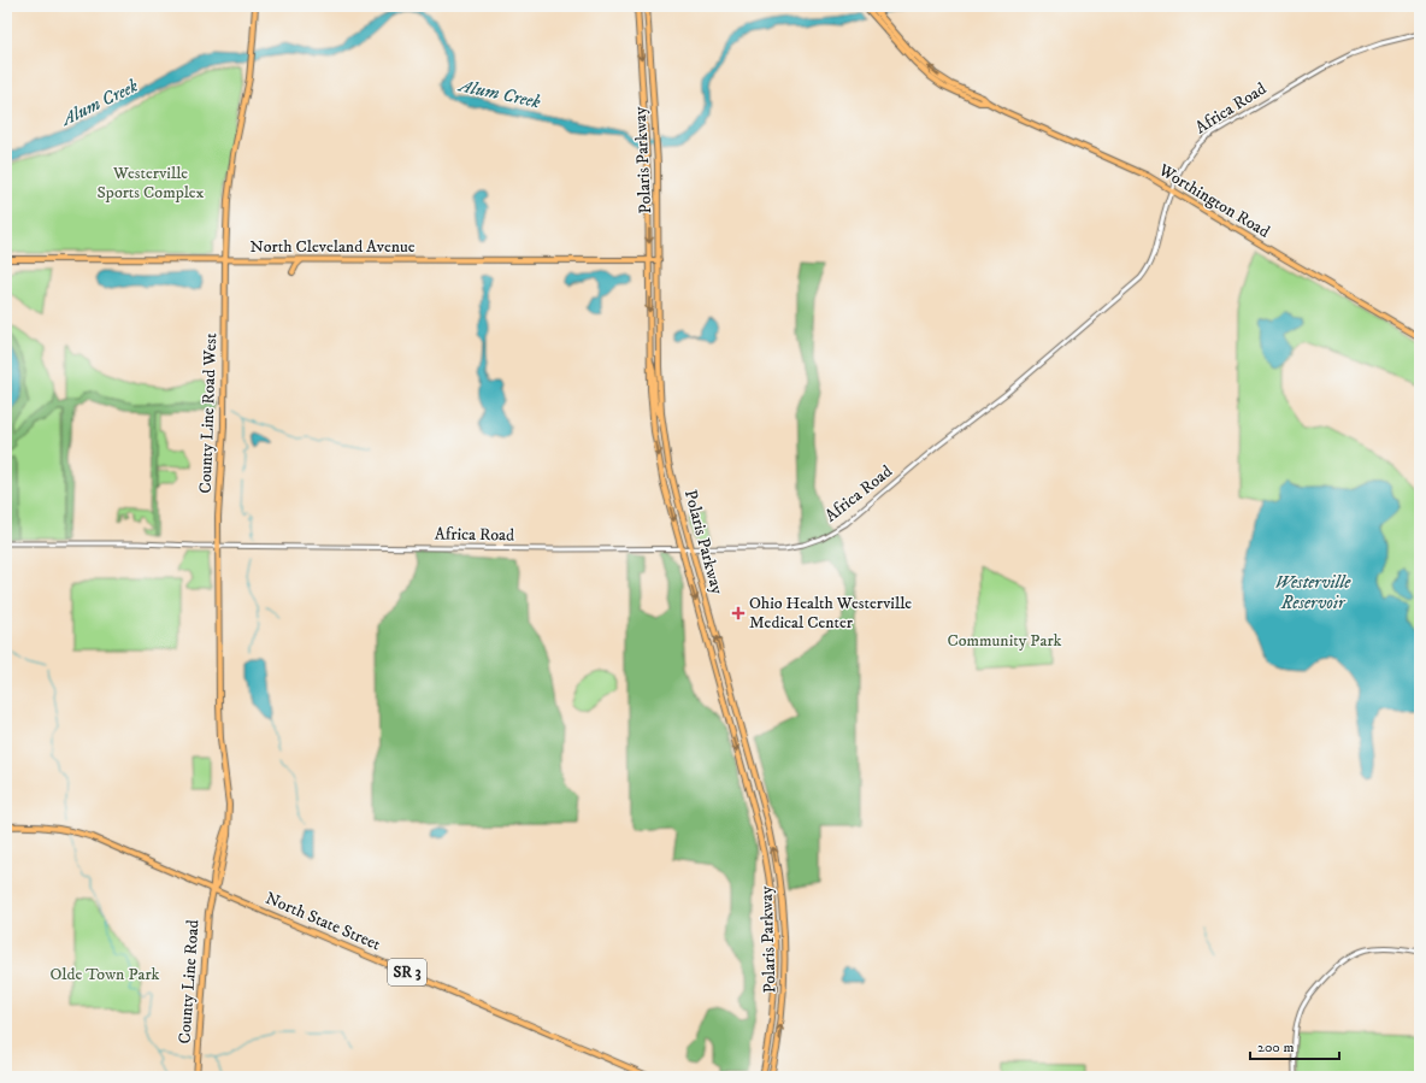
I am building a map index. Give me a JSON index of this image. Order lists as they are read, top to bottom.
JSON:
{
  "streets": {
    "main road": [
      "Polaris Parkway",
      "Worthington Road",
      "North Cleveland Avenue",
      "County Line Road West",
      "North State Street",
      "SR 3",
      "County Line Road"
    ],
    "street": ["Africa Road"]
  },
  "crossings": [
    ["Africa Road", "Polaris Parkway"],
    ["Africa Road", "Worthington Road"],
    ["Africa Road", "County Line Road West"],
    ["Polaris Parkway", "North Cleveland Avenue"],
    ["North Cleveland Avenue", "County Line Road West"],
    ["County Line Road West", "North State Street"],
    ["County Line Road West", "County Line Road"],
    ["North State Street", "County Line Road"]
  ],
  "water": ["Alum Creek", "Westerville Reservoir"],
  "parks": ["Westerville Sports Complex", "Community Park", "Olde Town Park"],
  "places": {
    "health": ["Ohio Health Westerville Medical Center"]
  },
  "scale_bar": "200 m"
}
